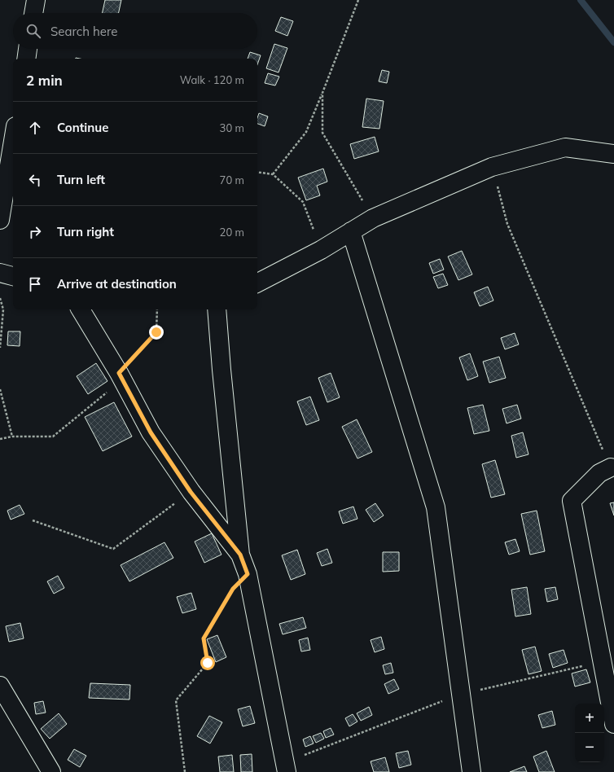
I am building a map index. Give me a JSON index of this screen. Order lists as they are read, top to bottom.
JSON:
{
  "page": {
    "search": "Search here",
    "heading": ["2 min", "Walk · 120 m"],
    "list": [
      ["Continue", "30 m"],
      ["Turn left", "70 m"],
      ["Turn right", "20 m"],
      "Arrive at destination"
    ],
    "map_buttons": ["+", "−"]
  }
}
